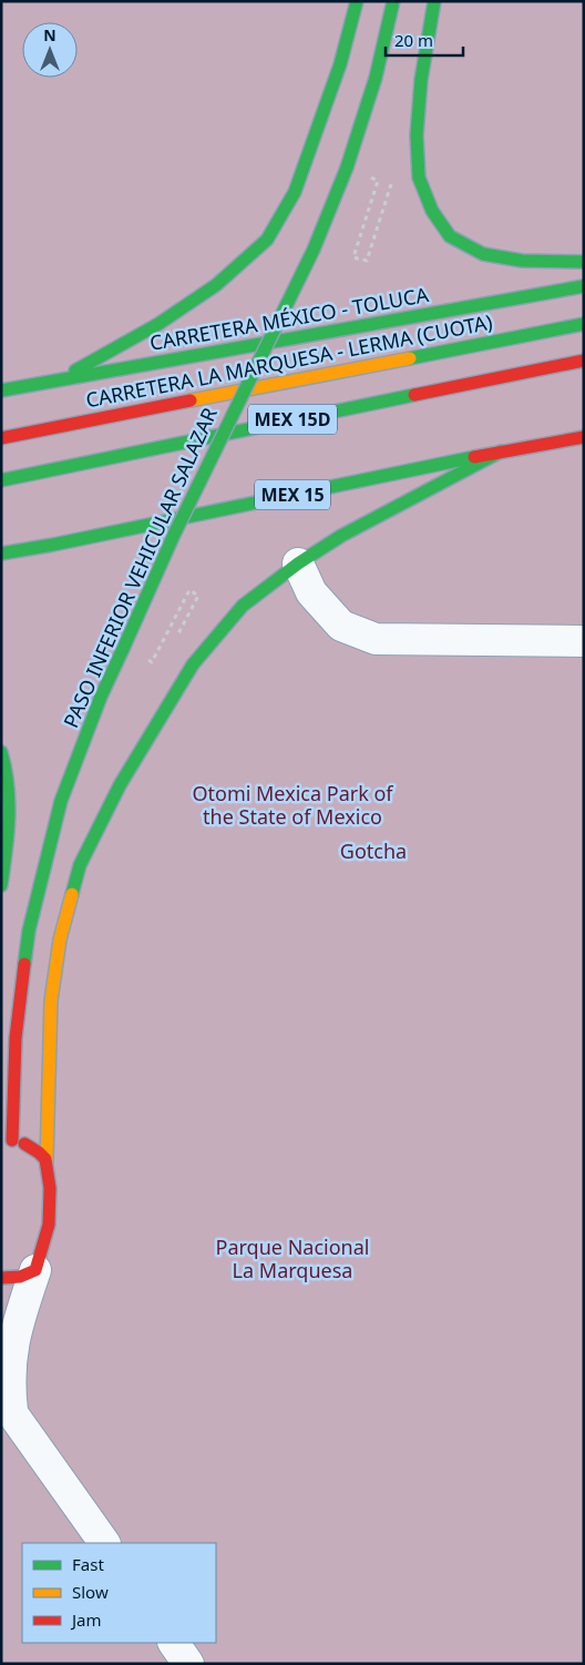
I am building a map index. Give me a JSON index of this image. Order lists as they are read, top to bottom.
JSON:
{
  "streets": {
    "main road": [
      "CARRETERA MÉXICO - TOLUCA",
      "CARRETERA LA MARQUESA - LERMA (CUOTA)",
      "MEX 15D",
      "MEX 15",
      "PASO INFERIOR VEHICULAR SALAZAR"
    ]
  },
  "parks": ["Otomi Mexica Park of the State of Mexico", "Gotcha", "Parque Nacional La Marquesa"],
  "legend": ["Fast", "Slow", "Jam"],
  "scale_bar": "20 m",
  "north": "top"
}
